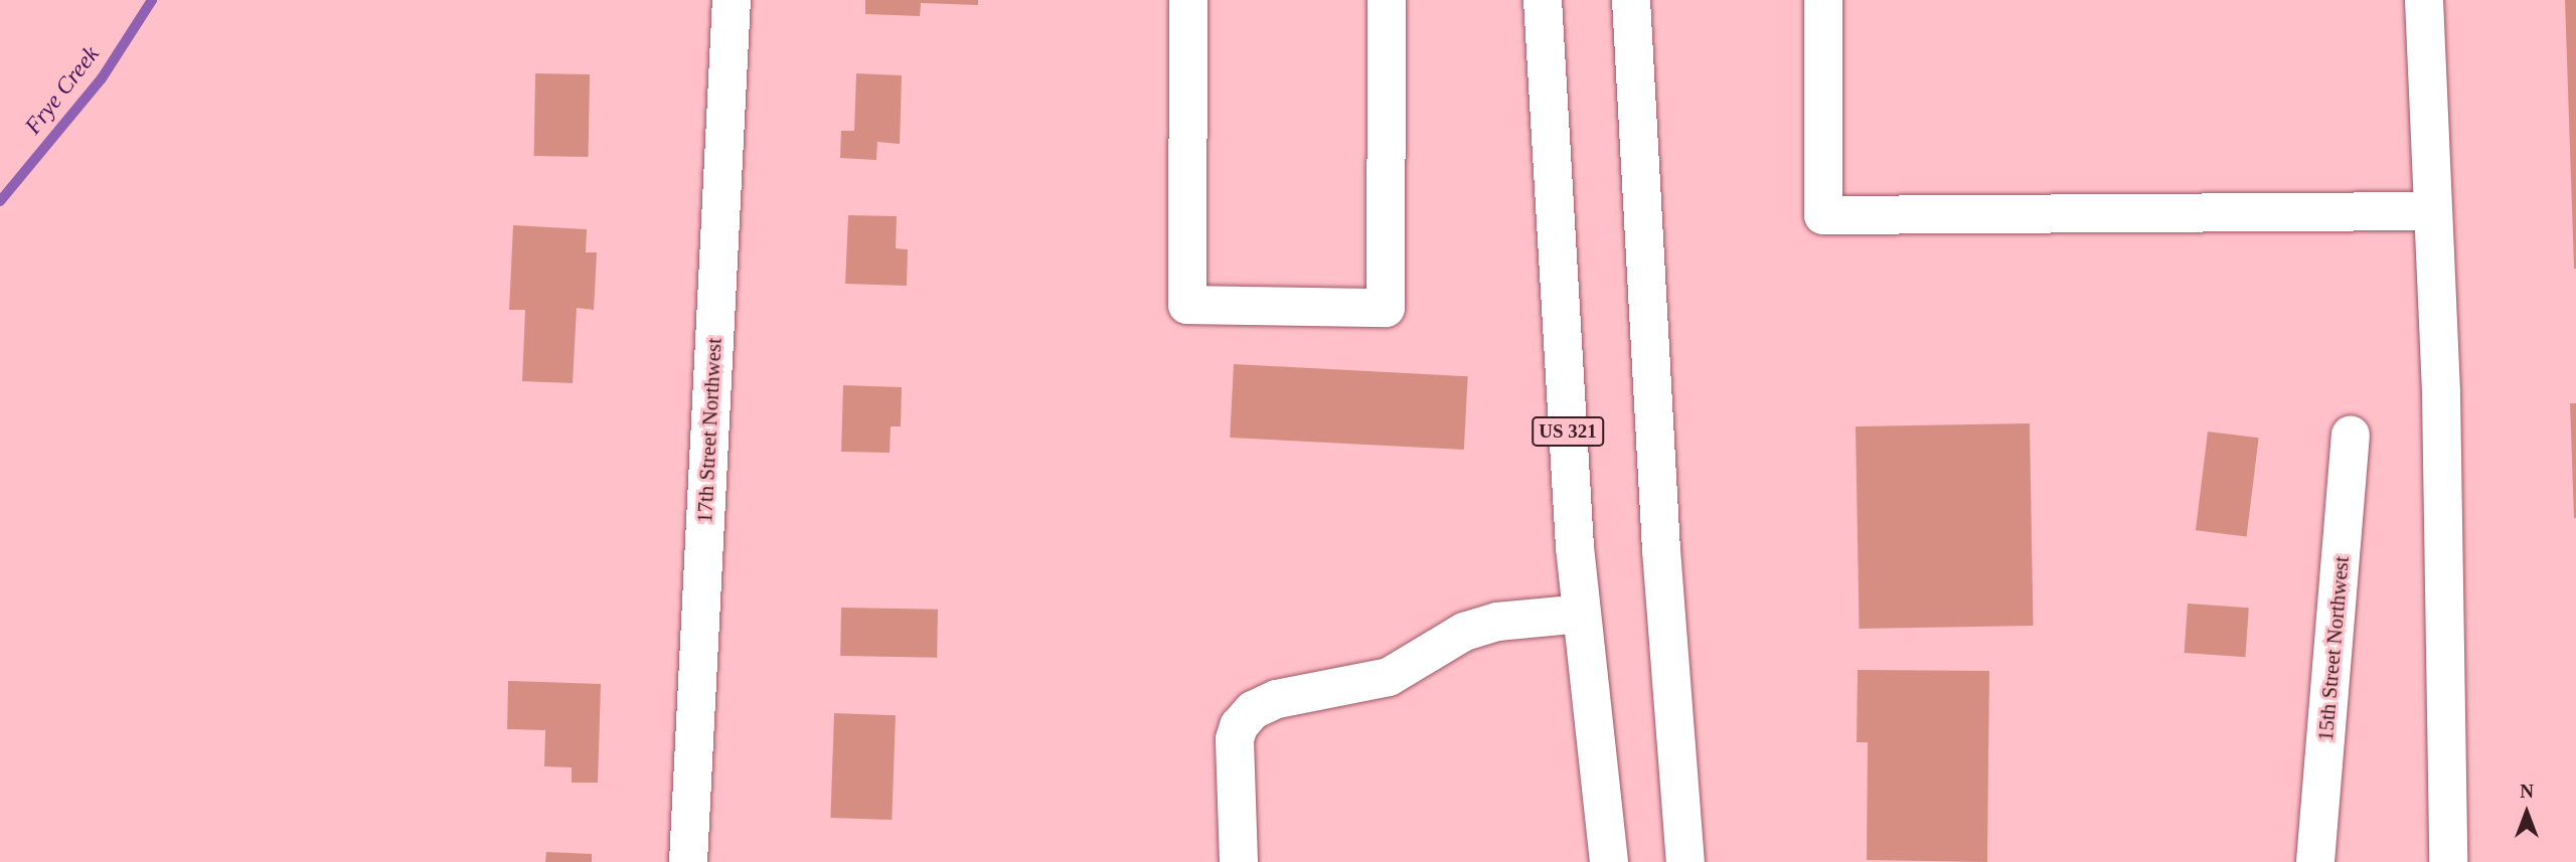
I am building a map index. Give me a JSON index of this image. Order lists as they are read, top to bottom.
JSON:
{
  "streets": {
    "main road": ["17th Street Northwest", "US 321", "15th Street Northwest"]
  },
  "water": ["Frye Creek"],
  "north": "top"
}
